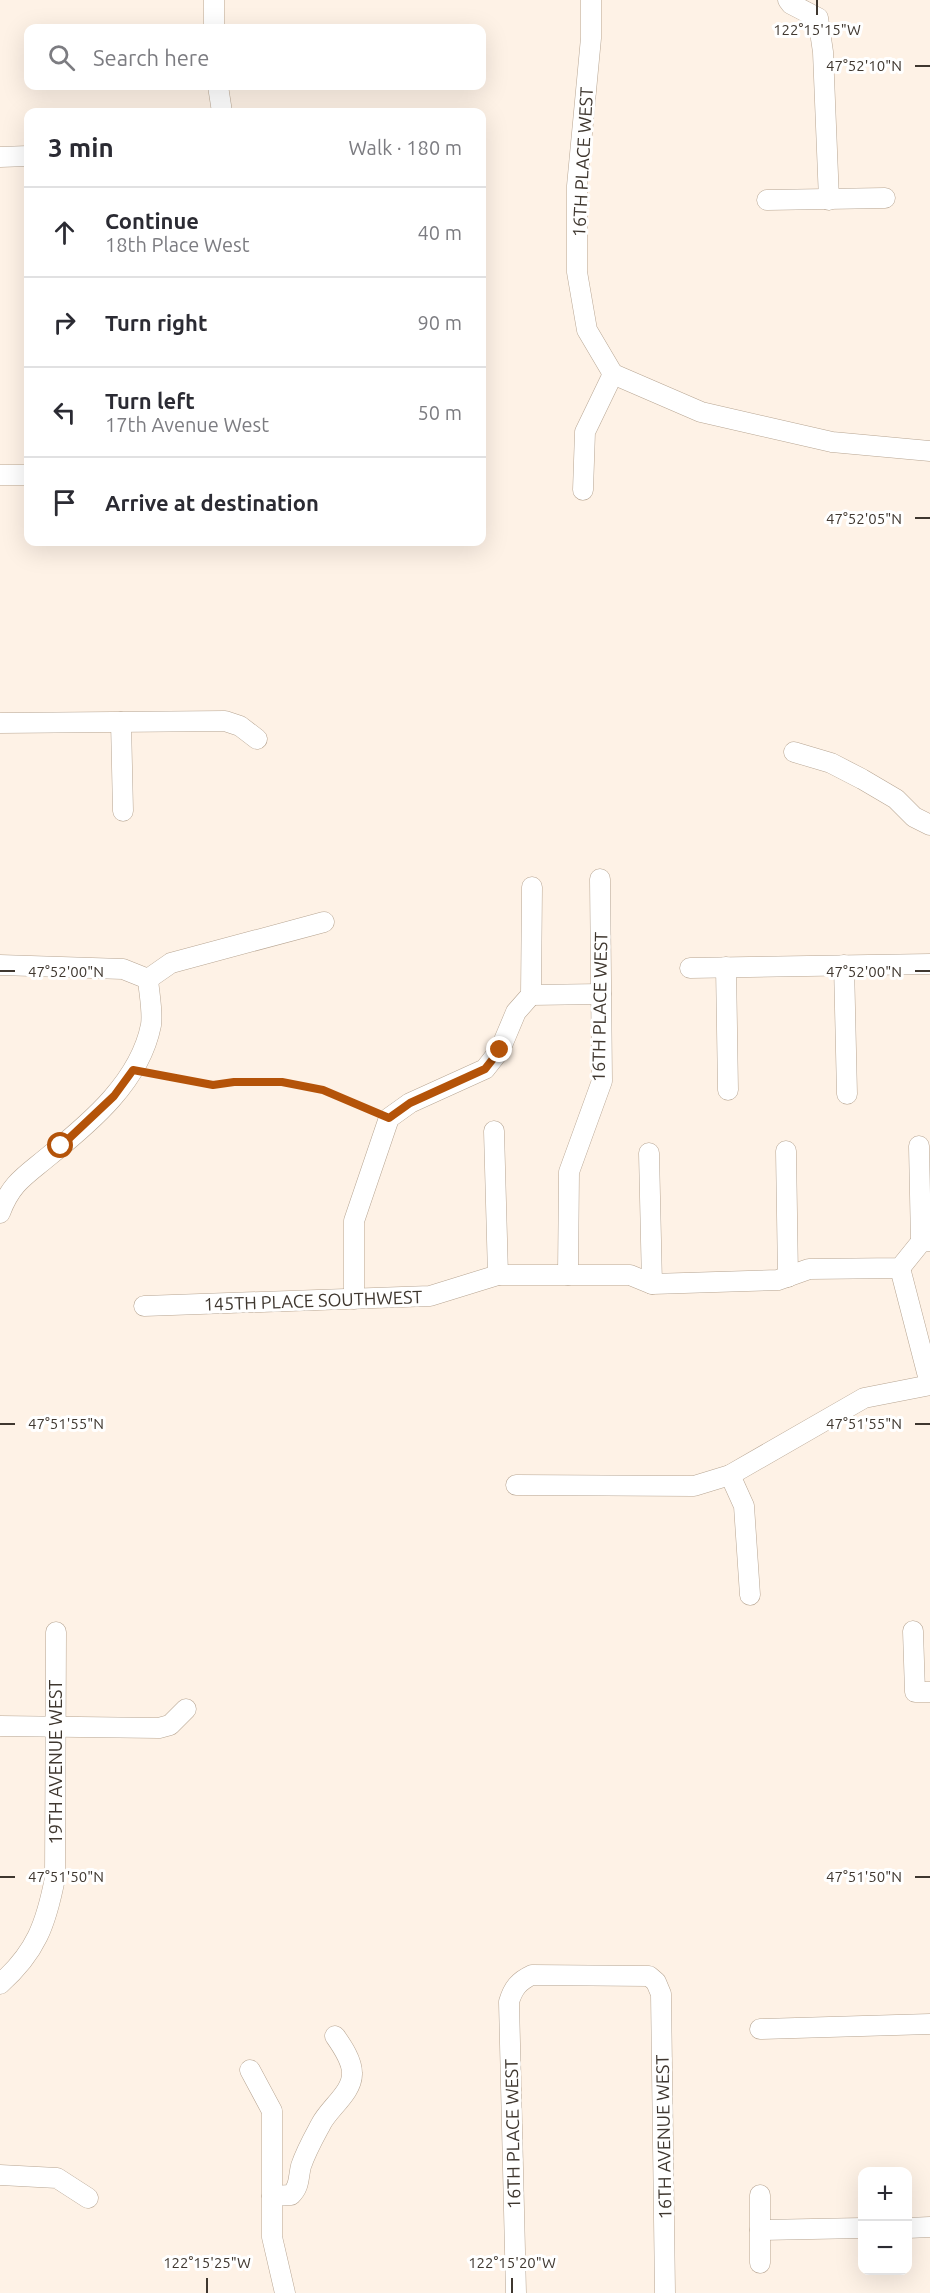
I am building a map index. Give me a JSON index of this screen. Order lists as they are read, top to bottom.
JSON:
{
  "streets": {
    "street": [
      "16TH PLACE WEST",
      "145TH PLACE SOUTHWEST",
      "19TH AVENUE WEST",
      "16TH AVENUE WEST"
    ]
  },
  "crossings": [
    ["16TH PLACE WEST", "145TH PLACE SOUTHWEST"],
    ["16TH PLACE WEST", "16TH AVENUE WEST"]
  ],
  "page": {
    "search": "Search here",
    "heading": ["3 min", "Walk · 180 m"],
    "list": [
      ["Continue", "18th Place West", "40 m"],
      ["Turn right", "90 m"],
      ["Turn left", "17th Avenue West", "50 m"],
      "Arrive at destination"
    ],
    "map_buttons": ["+", "−"]
  },
  "coordinates": [
    "122°15'15\"W",
    "47°52'10\"N",
    "47°52'05\"N",
    "47°52'00\"N",
    "47°51'55\"N",
    "47°51'50\"N",
    "122°15'25\"W",
    "122°15'20\"W"
  ]
}
